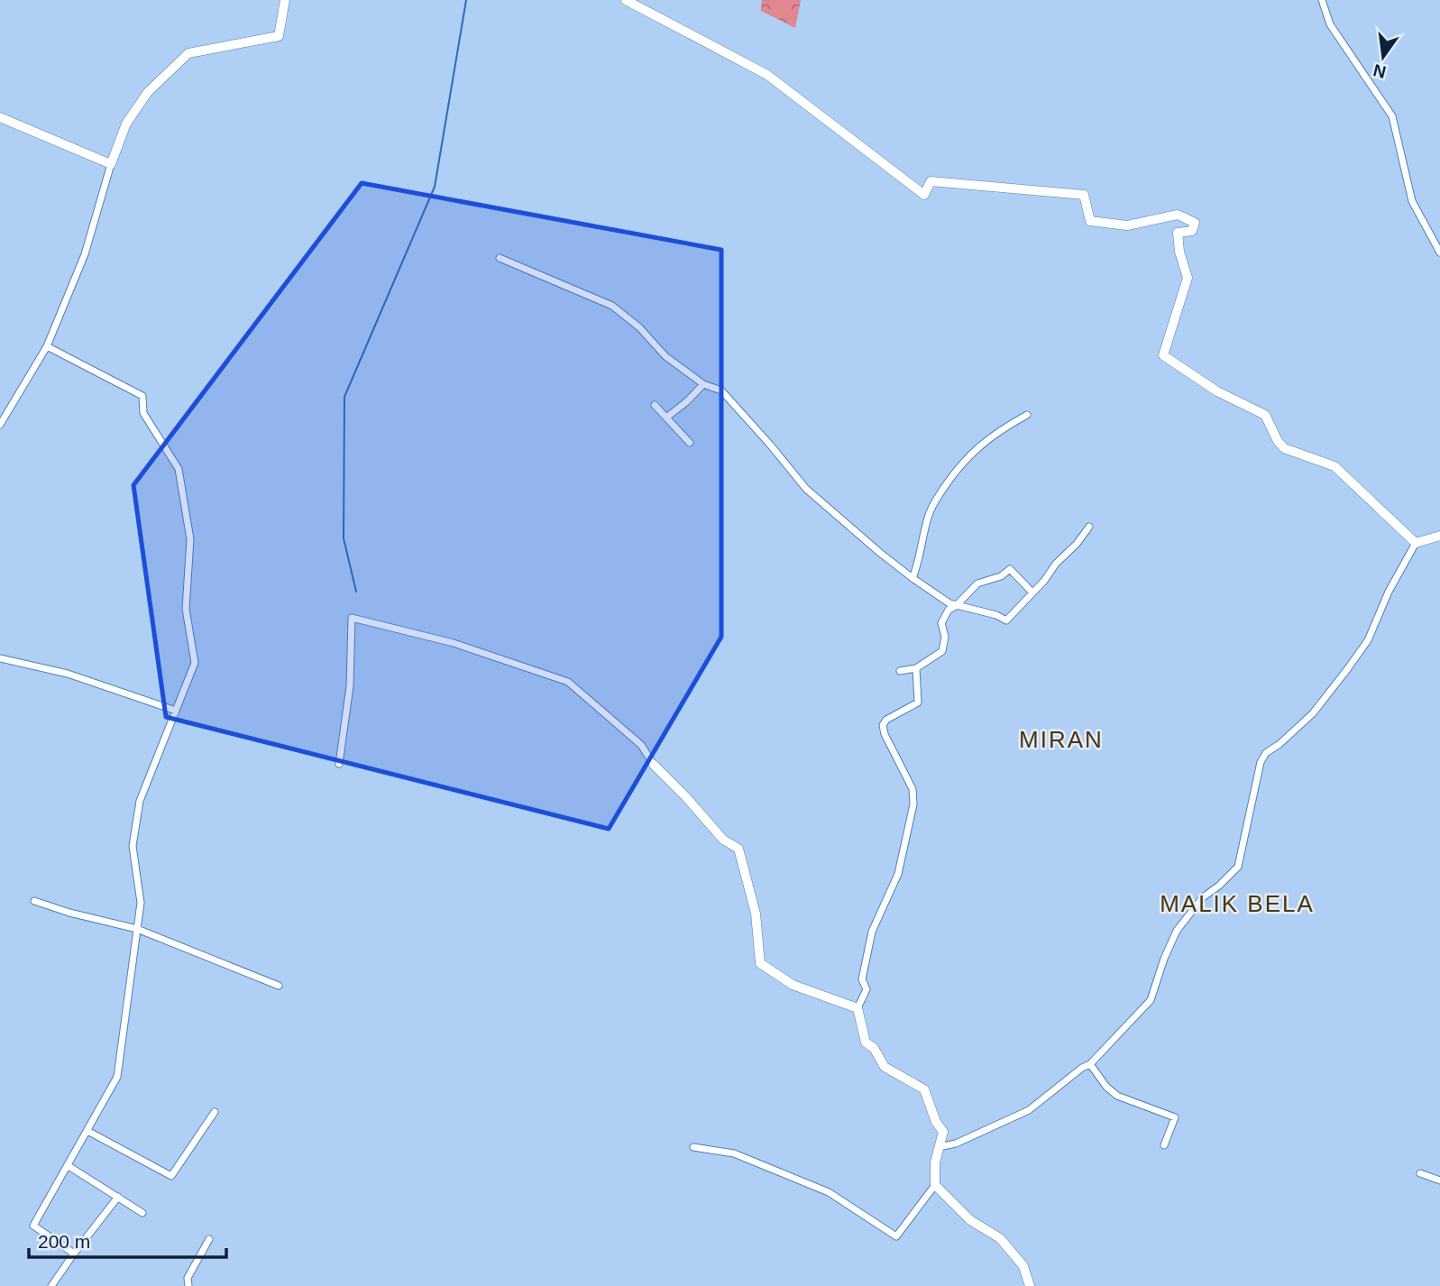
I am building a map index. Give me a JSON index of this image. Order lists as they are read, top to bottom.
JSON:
{
  "districts": ["MIRAN", "MALIK BELA"],
  "scale_bar": "200 m",
  "north": "bottom"
}
